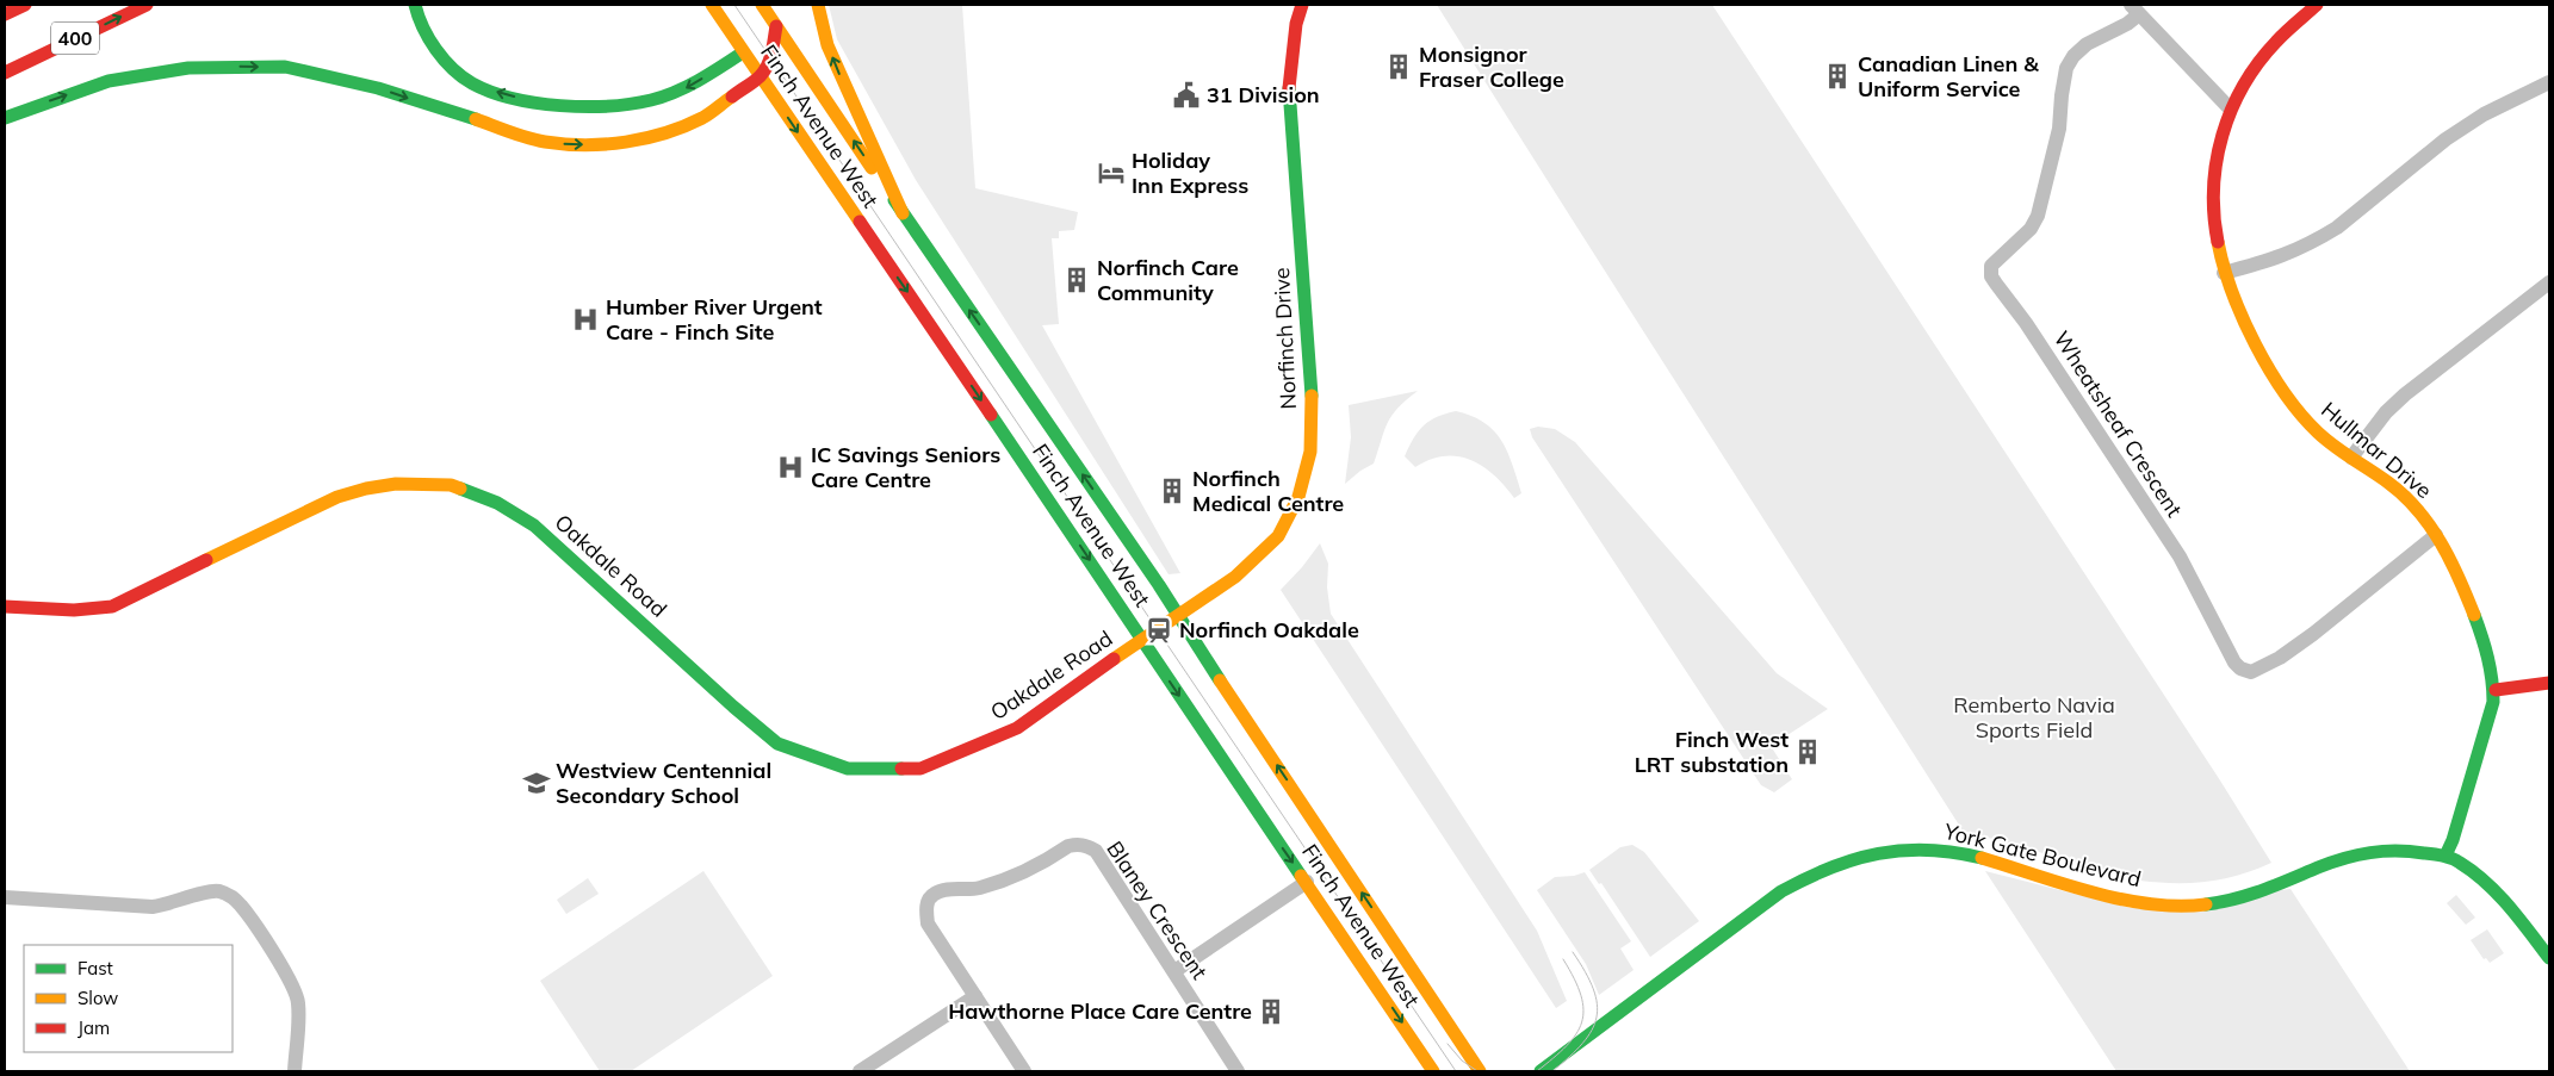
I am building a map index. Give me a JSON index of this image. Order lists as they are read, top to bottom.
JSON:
{
  "streets": {
    "main road": [
      "400",
      "Finch Avenue West",
      "Norfinch Drive",
      "Hullmar Drive",
      "Oakdale Road",
      "York Gate Boulevard"
    ],
    "street": ["Wheatsheaf Crescent", "Blaney Crescent"]
  },
  "crossings": [
    ["Finch Avenue West", "Norfinch Drive"],
    ["Finch Avenue West", "Oakdale Road"],
    ["Norfinch Drive", "Oakdale Road"],
    ["Wheatsheaf Crescent", "Hullmar Drive"],
    ["Hullmar Drive", "York Gate Boulevard"]
  ],
  "parks": ["Remberto Navia Sports Field"],
  "places": {
    "building": [
      "Monsignor Fraser College",
      "Canadian Linen & Uniform Service",
      "Norfinch Care Community",
      "Norfinch Medical Centre",
      "Finch West LRT substation",
      "Hawthorne Place Care Centre"
    ],
    "public building": ["31 Division"],
    "hotel": ["Holiday Inn Express"],
    "hospital": ["Humber River Urgent Care - Finch Site", "IC Savings Seniors Care Centre"],
    "station": ["Norfinch Oakdale"],
    "school or university": ["Westview Centennial Secondary School"]
  },
  "legend": ["Fast", "Slow", "Jam"]
}
